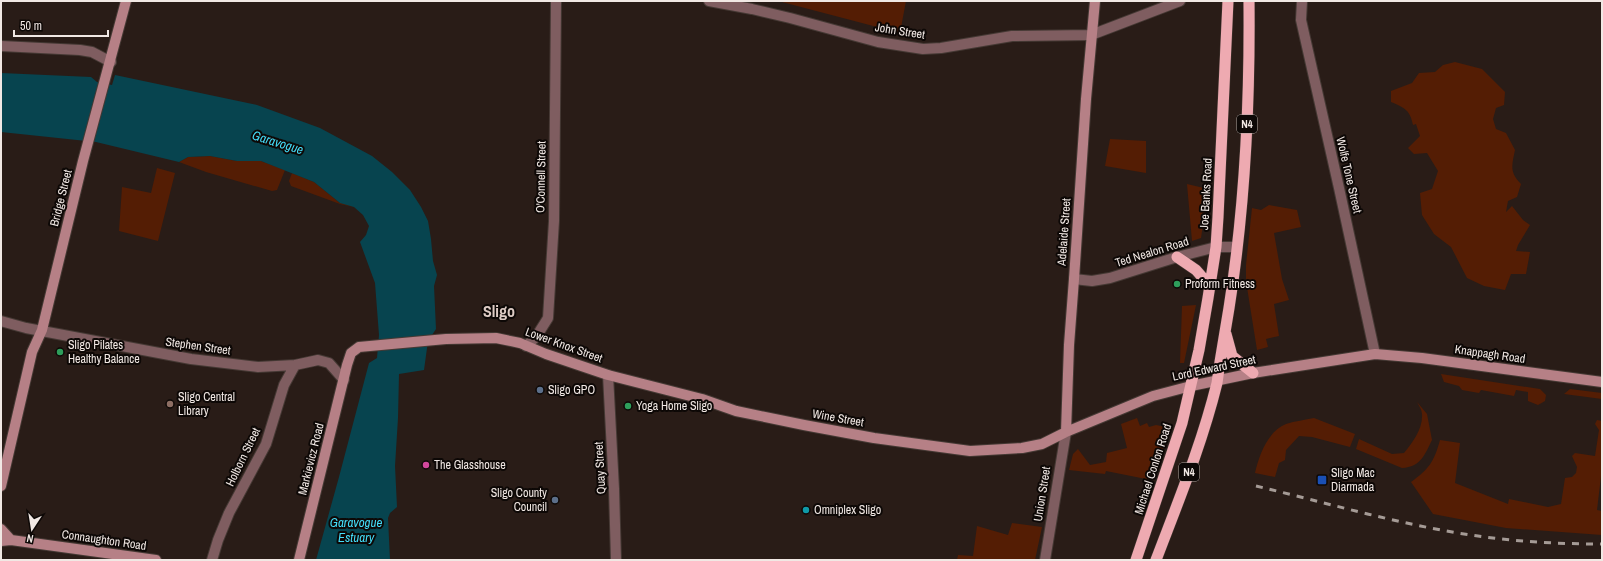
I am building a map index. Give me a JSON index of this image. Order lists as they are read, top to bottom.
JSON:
{
  "streets": {
    "highway": ["N4", "Joe Banks Road", "Michael Conlon Road"],
    "main road": [
      "Bridge Street",
      "Adelaide Street",
      "Lower Knox Street",
      "Knappagh Road",
      "Lord Edward Street",
      "Wine Street",
      "Markievicz Road",
      "Connaughton Road"
    ],
    "street": [
      "John Street",
      "Wolfe Tone Street",
      "O'Connell Street",
      "Ted Nealon Road",
      "Stephen Street",
      "Holborn Street",
      "Quay Street",
      "Union Street"
    ]
  },
  "crossings": [
    ["John Street", "Adelaide Street"],
    ["N4", "Ted Nealon Road"],
    ["N4", "Lord Edward Street"],
    ["Wolfe Tone Street", "Knappagh Road"],
    ["Wolfe Tone Street", "Lord Edward Street"],
    ["O'Connell Street", "Lower Knox Street"],
    ["Joe Banks Road", "Ted Nealon Road"],
    ["Joe Banks Road", "Lord Edward Street"],
    ["Joe Banks Road", "Michael Conlon Road"],
    ["Bridge Street", "Stephen Street"],
    ["Adelaide Street", "Ted Nealon Road"],
    ["Adelaide Street", "Lord Edward Street"],
    ["Adelaide Street", "Wine Street"],
    ["Adelaide Street", "Union Street"],
    ["Lower Knox Street", "Wine Street"],
    ["Lower Knox Street", "Markievicz Road"],
    ["Lower Knox Street", "Quay Street"],
    ["Stephen Street", "Holborn Street"],
    ["Stephen Street", "Markievicz Road"],
    ["Knappagh Road", "Lord Edward Street"],
    ["Lord Edward Street", "Wine Street"],
    ["Lord Edward Street", "Michael Conlon Road"],
    ["Lord Edward Street", "Union Street"],
    ["Wine Street", "Quay Street"],
    ["Wine Street", "Union Street"]
  ],
  "districts": ["Sligo"],
  "water": ["Garavogue", "Garavogue Estuary"],
  "places": {
    "other": [
      "Proform Fitness",
      "Sligo Pilates Healthy Balance",
      "Sligo GPO",
      "Sligo Central Library",
      "Yoga Home Sligo",
      "The Glasshouse",
      "Sligo County Council",
      "Omniplex Sligo"
    ],
    "transit": ["Sligo Mac Diarmada"]
  },
  "scale_bar": "50 m",
  "north": "bottom"
}
